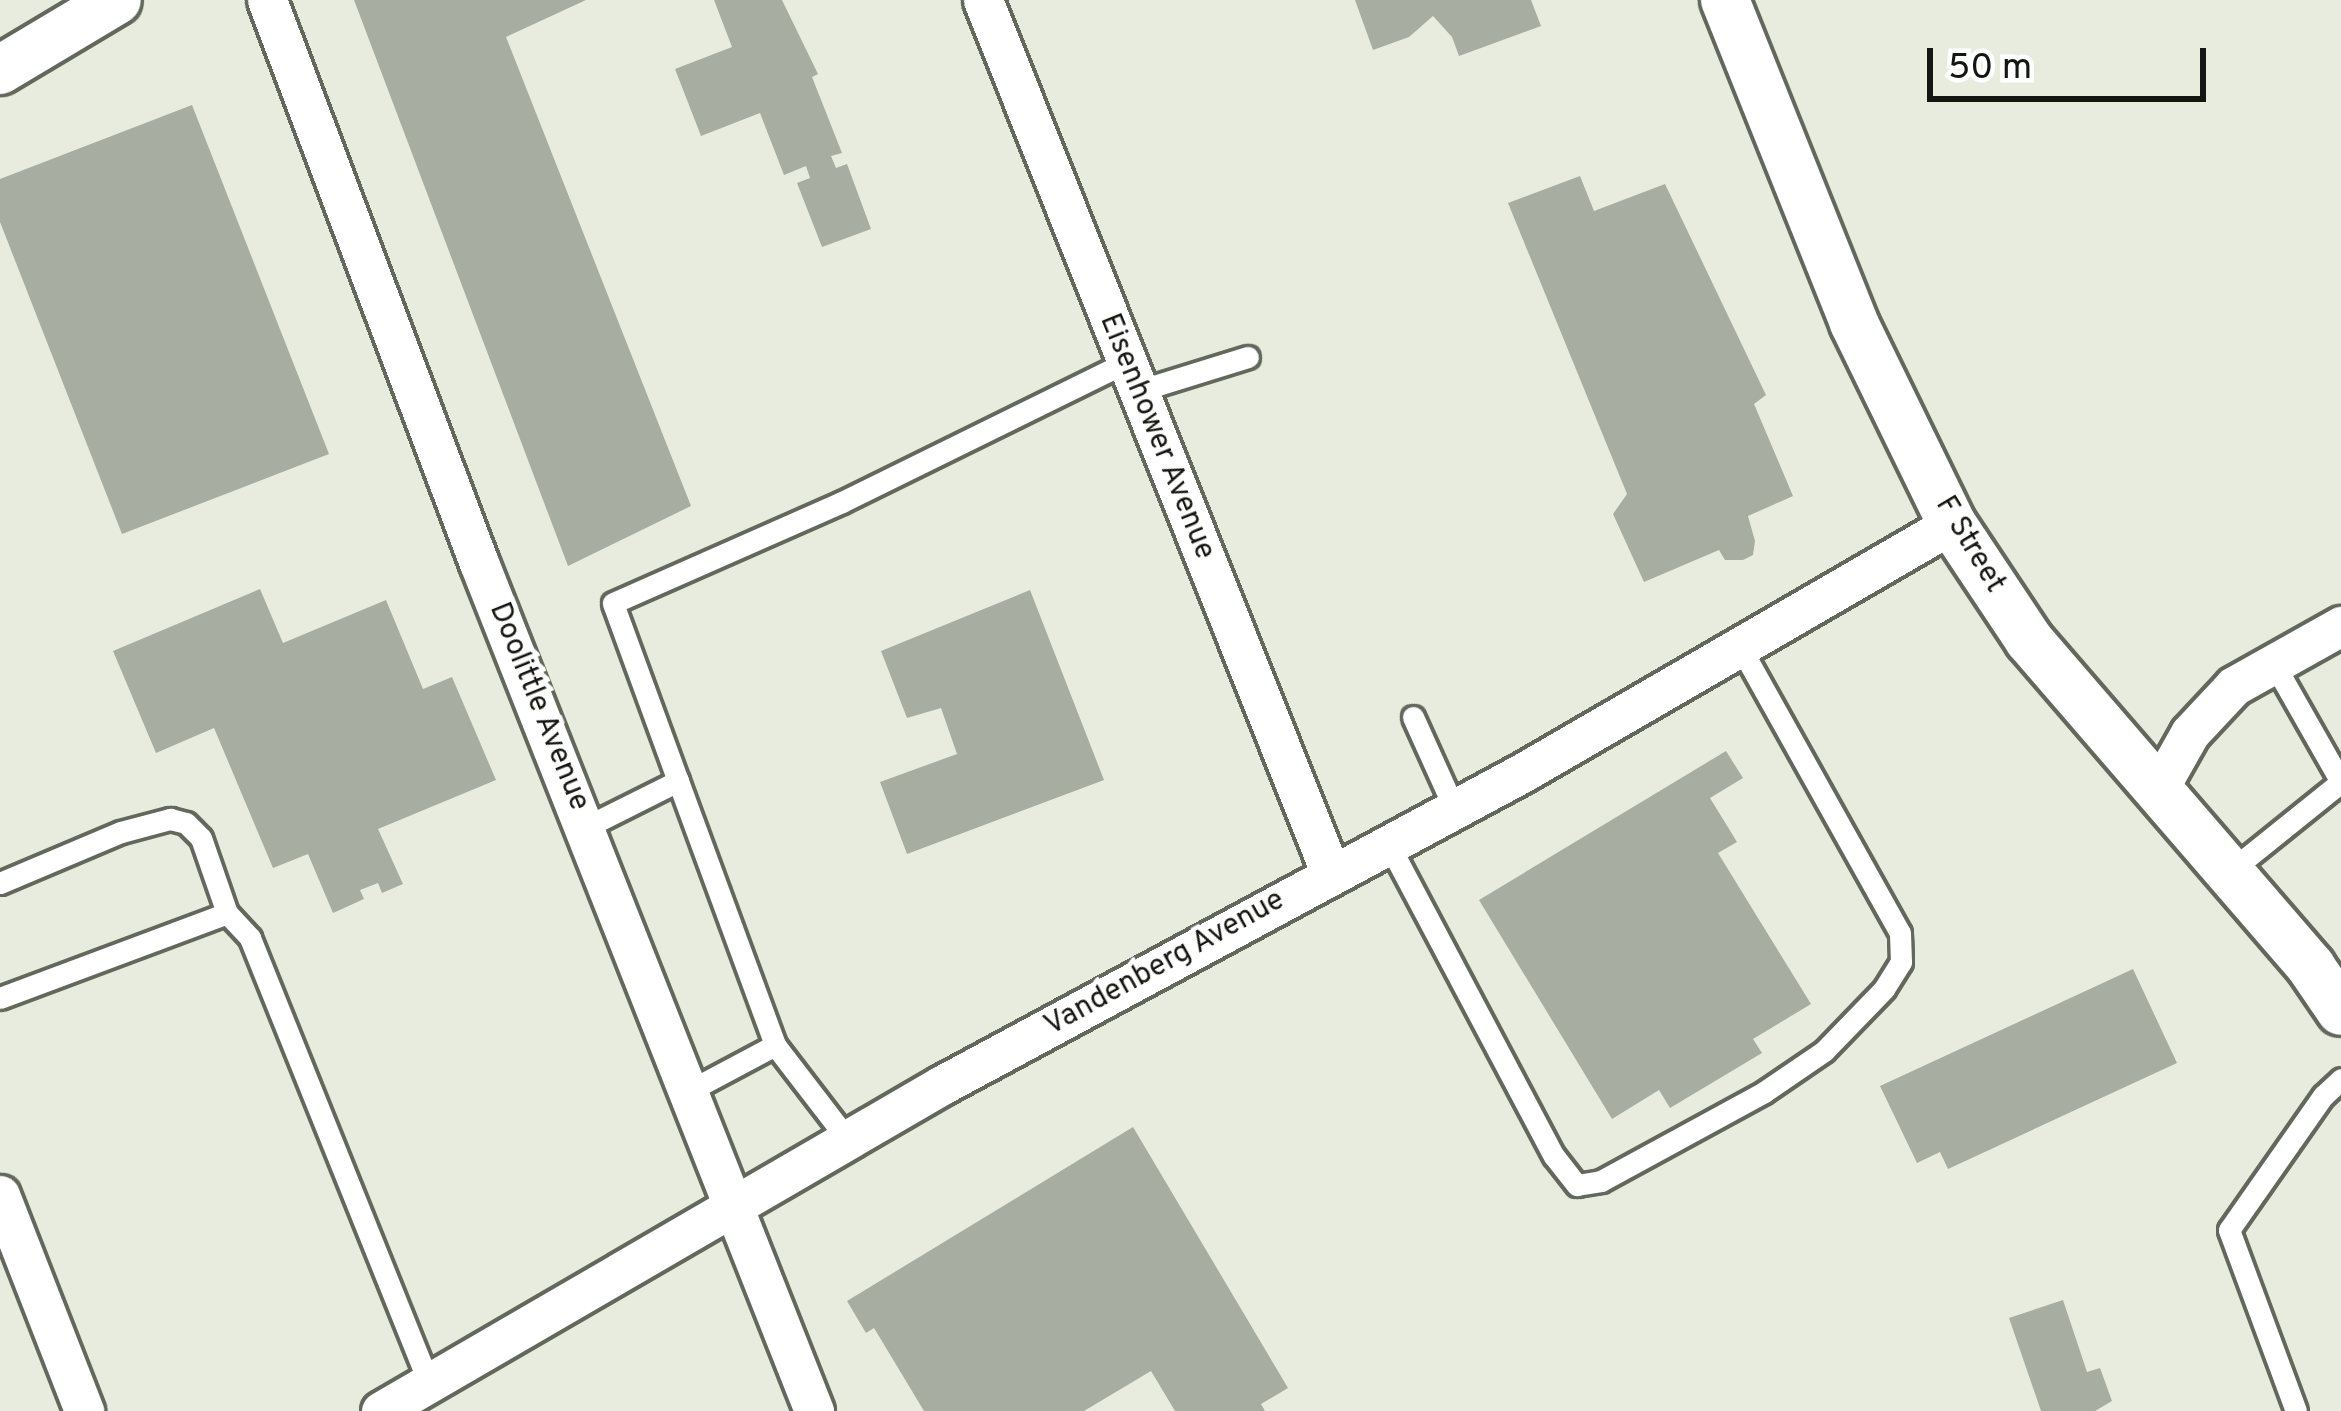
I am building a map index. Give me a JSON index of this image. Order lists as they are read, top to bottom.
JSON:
{
  "streets": {
    "street": [
      "Eisenhower Avenue",
      "F Street",
      "Doolittle Avenue",
      "Vandenberg Avenue"
    ]
  },
  "crossings": [
    ["Eisenhower Avenue", "Vandenberg Avenue"],
    ["F Street", "Vandenberg Avenue"],
    ["Doolittle Avenue", "Vandenberg Avenue"]
  ],
  "scale_bar": "50 m"
}
